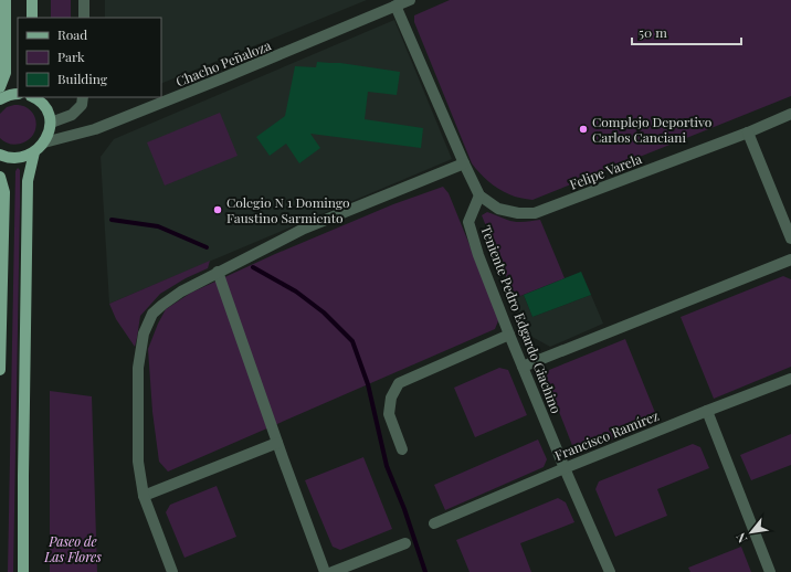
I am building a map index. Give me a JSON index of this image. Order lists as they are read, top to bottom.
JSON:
{
  "streets": {
    "street": [
      "Chacho Peñaloza",
      "Felipe Varela",
      "Teniente Pedro Edgardo Giachino",
      "Francisco Ramírez"
    ]
  },
  "crossings": [
    ["Felipe Varela", "Teniente Pedro Edgardo Giachino"],
    ["Teniente Pedro Edgardo Giachino", "Francisco Ramírez"]
  ],
  "parks": ["Paseo de Las Flores"],
  "places": ["Complejo Deportivo Carlos Canciani", "Colegio N 1 Domingo Faustino Sarmiento"],
  "legend": ["Road", "Park", "Building"],
  "scale_bar": "50 m",
  "north": "bottom left"
}
